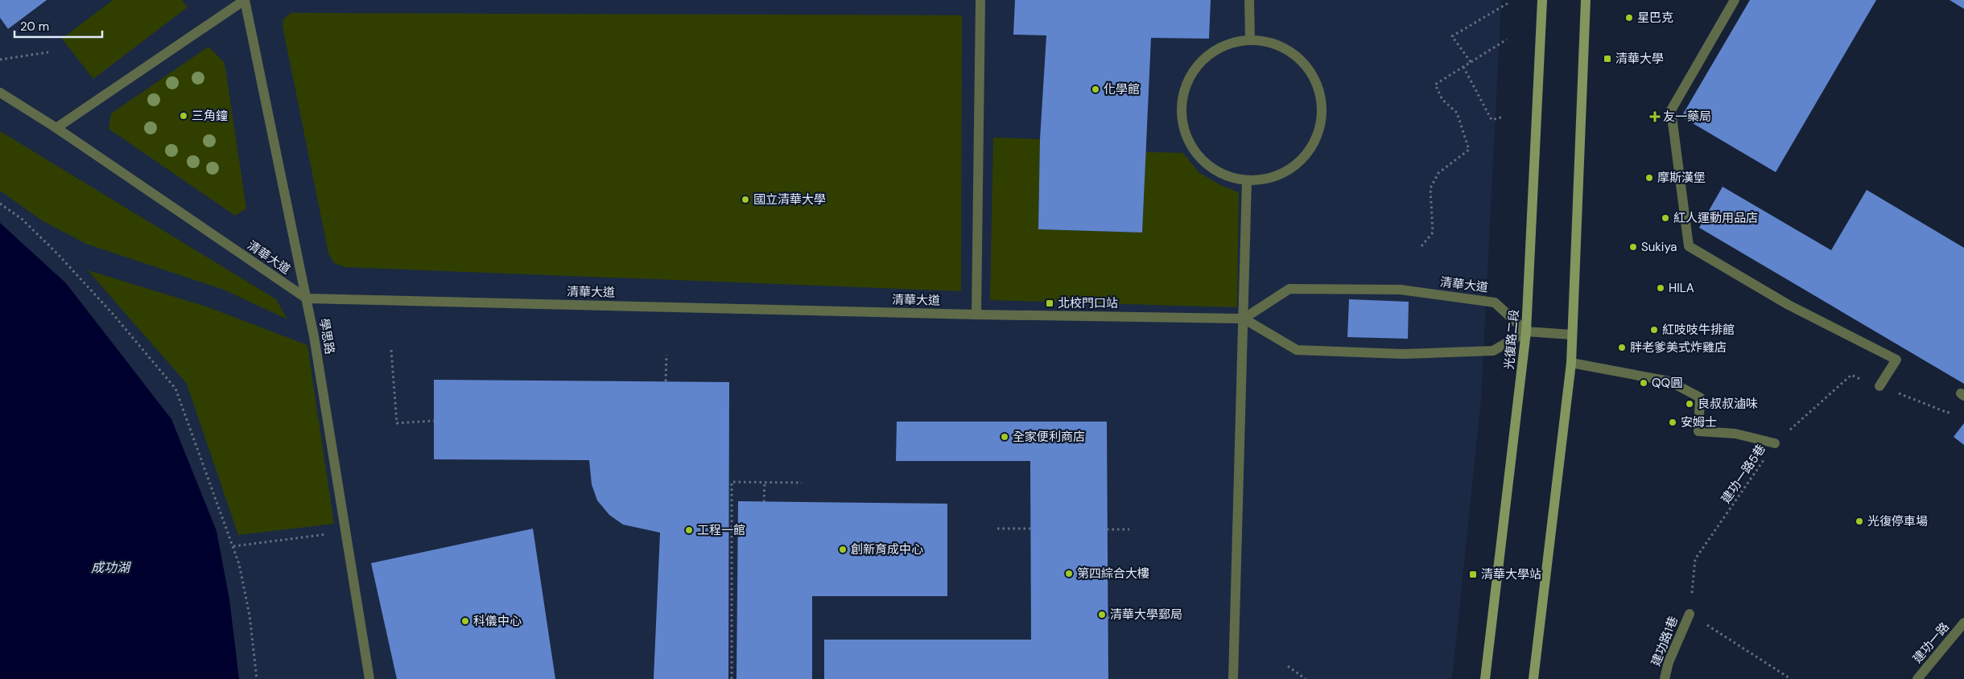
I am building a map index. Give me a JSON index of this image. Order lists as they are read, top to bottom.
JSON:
{
  "streets": {
    "main road": ["光復路二段"],
    "street": [
      "清華大道",
      "學思路",
      "建功路1巷",
      "建功一路"
    ],
    "path": ["建功一路5巷"]
  },
  "crossings": [
    ["清華大道", "學思路"],
    ["清華大道", "光復路二段"],
    ["建功一路5巷", "建功路1巷"]
  ],
  "water": ["成功湖"],
  "places": {
    "other": [
      "星巴克",
      "化學館",
      "三角鐘",
      "摩斯漢堡",
      "國立清華大學",
      "紅人運動用品店",
      "Sukiya",
      "HILA",
      "紅吱吱牛排館",
      "胖老爹美式炸雞店",
      "QQ圓",
      "良叔叔滷味",
      "安姆士",
      "全家便利商店",
      "光復停車場",
      "工程一館",
      "創新育成中心",
      "第四綜合大樓",
      "清華大學郵局",
      "科儀中心"
    ],
    "transit": ["清華大學", "北校門口站", "清華大學站"],
    "health": ["友一藥局"]
  },
  "scale_bar": "20 m"
}
